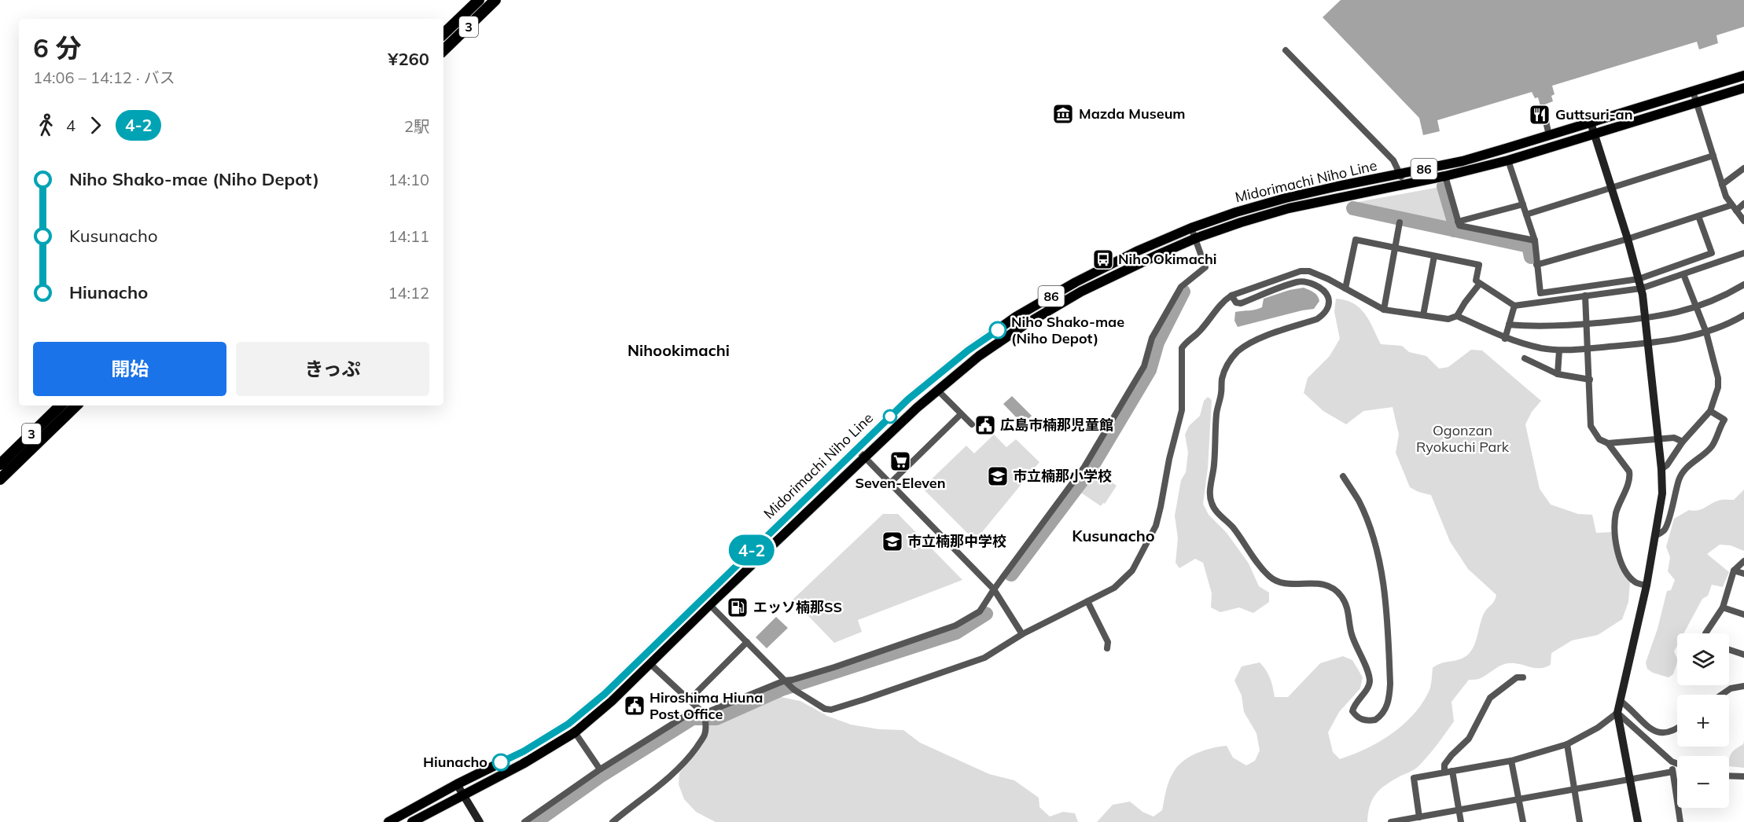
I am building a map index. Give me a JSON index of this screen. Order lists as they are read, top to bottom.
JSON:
{
  "streets": {
    "highway": ["3"],
    "main road": ["86", "Midorimachi Niho Line"]
  },
  "districts": ["Nihookimachi", "Kusunacho"],
  "parks": ["Ogonzan Ryokuchi Park"],
  "places": {
    "museum": ["Mazda Museum"],
    "restaurant": ["Guttsuri-an"],
    "bus stop": ["Niho Okimachi"],
    "other": ["Niho Shako-mae (Niho Depot)", "Hiunacho"],
    "public building": ["広島市楠那児童館", "Hiroshima Hiuna Post Office"],
    "supermarket": ["Seven-Eleven"],
    "school or university": ["市立楠那小学校", "市立楠那中学校"],
    "fuel station": ["エッソ楠那SS"]
  },
  "lines": ["bus line 4-2"],
  "page": {
    "on_map": "4-2",
    "heading": ["6 分", "14:06 – 14:12 · バス", "¥260"],
    "legs": ["4", "4-2", "2駅"],
    "list": [
      {
        "name": "Niho Shako-mae (Niho Depot)",
        "value": "14:10"
      },
      {
        "name": "Kusunacho",
        "value": "14:11"
      },
      {
        "name": "Hiunacho",
        "value": "14:12"
      }
    ],
    "buttons": ["開始", "きっぷ"],
    "map_buttons": ["+", "−"]
  }
}
